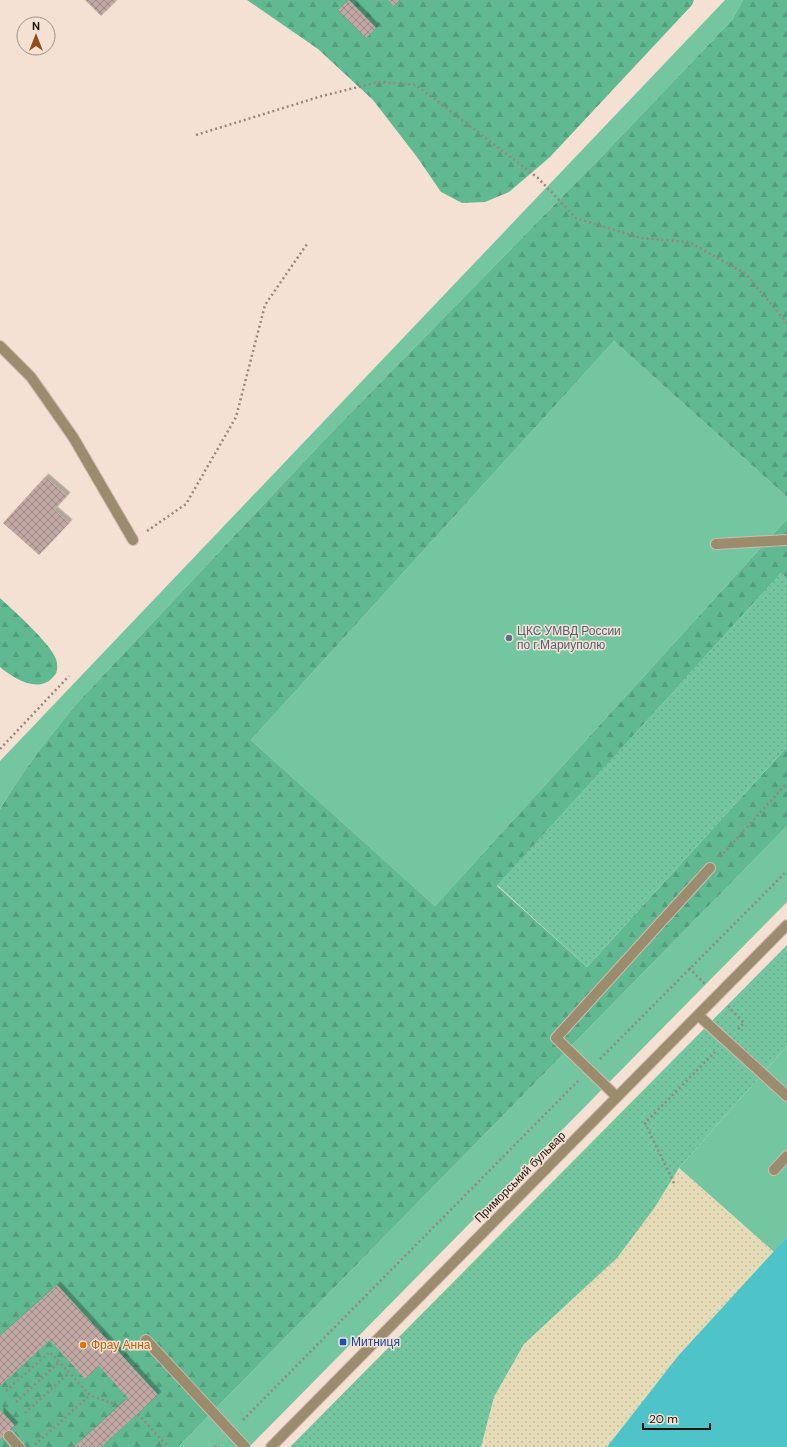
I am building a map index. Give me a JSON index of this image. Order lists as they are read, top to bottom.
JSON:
{
  "streets": {
    "street": ["Приморський бульвар"]
  },
  "places": {
    "other": ["ЦКС УМВД России по г.Мариуполю", "Фрау Анна"],
    "transit": ["Митниця"]
  },
  "scale_bar": "20 m",
  "north": "top"
}
